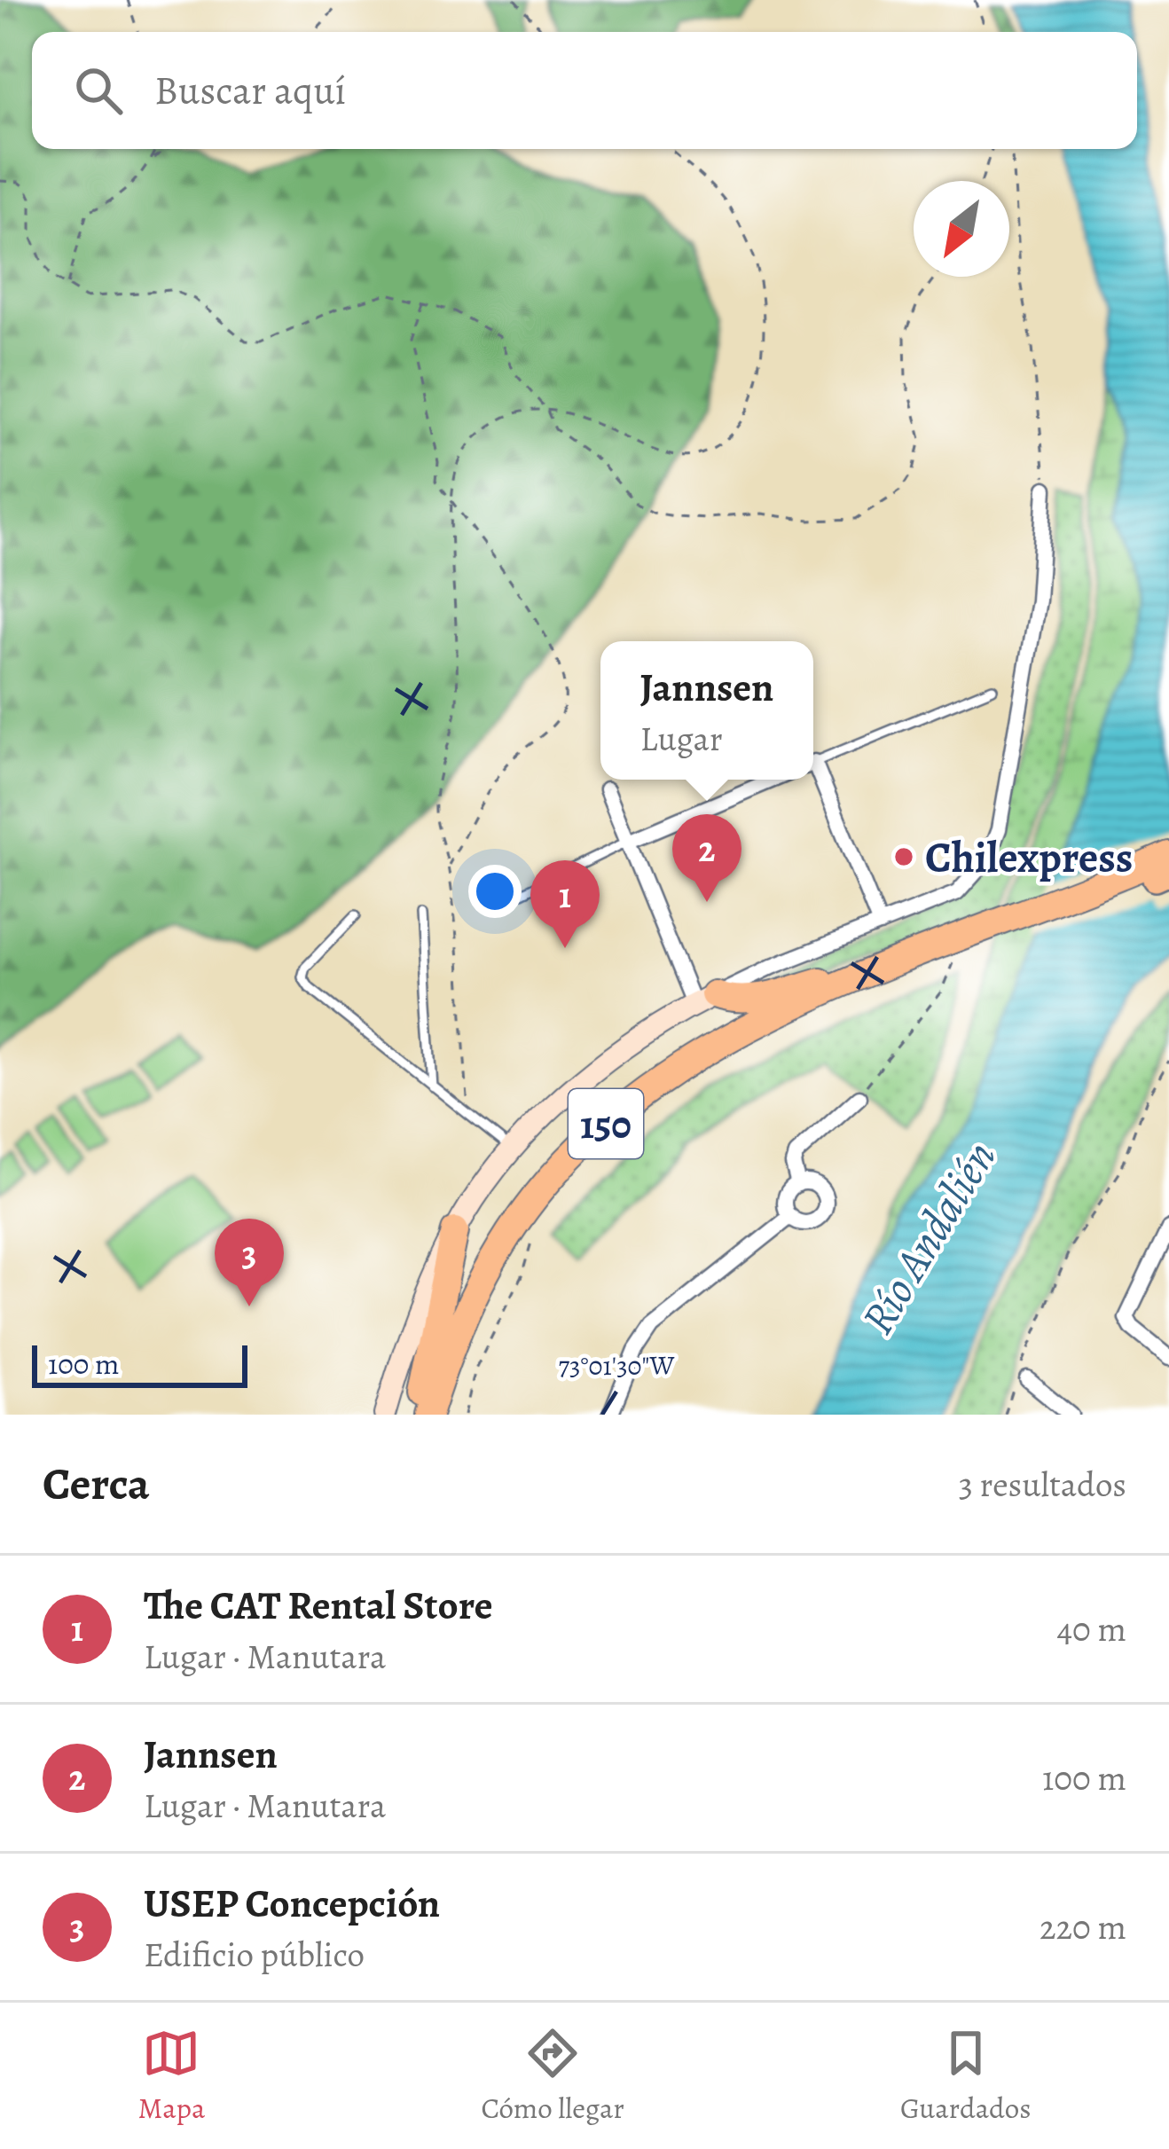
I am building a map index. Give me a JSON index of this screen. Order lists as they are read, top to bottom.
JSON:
{
  "streets": {
    "highway": ["150"]
  },
  "water": ["Río Andalién"],
  "places": ["Chilexpress"],
  "scale_bar": "100 m",
  "north": "bottom left",
  "page": {
    "search": "Buscar aquí",
    "popup": ["Jannsen", "Lugar"],
    "pins": ["2", "1", "3"],
    "scale": "100 m",
    "heading": ["Cerca", "3 resultados"],
    "list": [
      {
        "mark": "1",
        "name": "The CAT Rental Store",
        "note": "Lugar · Manutara",
        "value": "40 m"
      },
      {
        "mark": "2",
        "name": "Jannsen",
        "note": "Lugar · Manutara",
        "value": "100 m"
      },
      {
        "mark": "3",
        "name": "USEP Concepción",
        "note": "Edificio público",
        "value": "220 m"
      }
    ],
    "nav": ["Mapa", "Cómo llegar", "Guardados"]
  },
  "coordinates": ["73°01'30\"W"]
}
